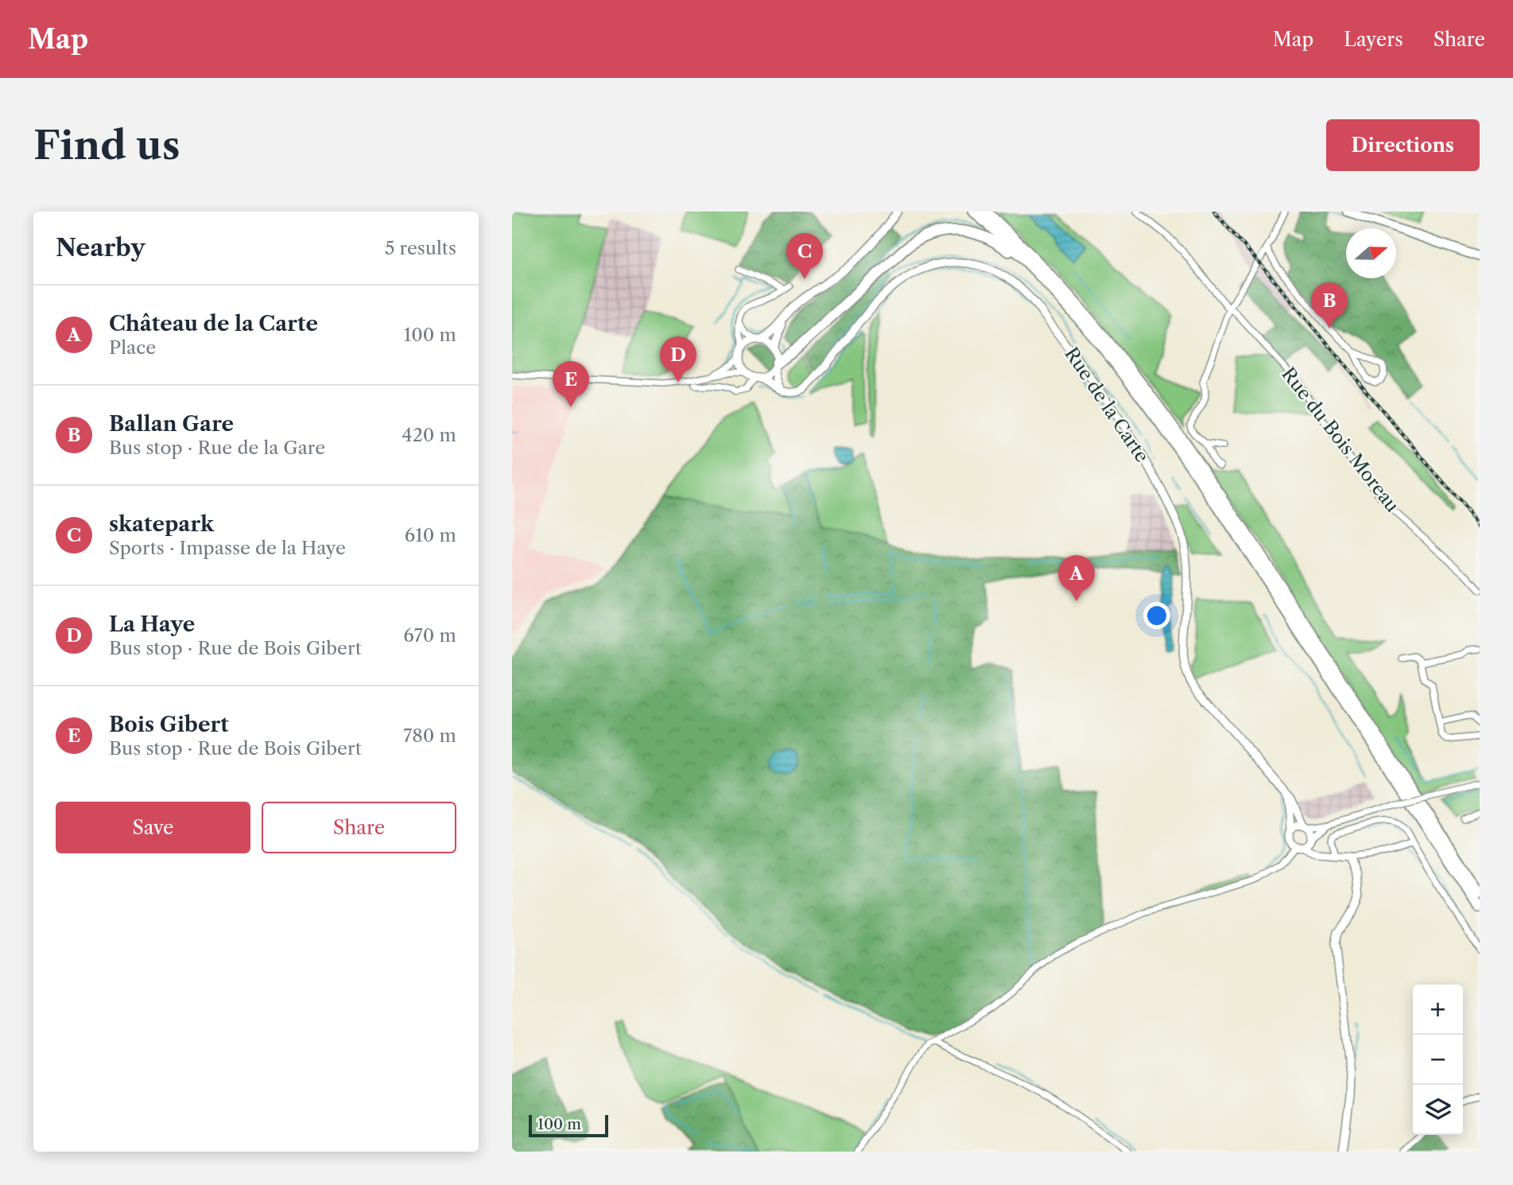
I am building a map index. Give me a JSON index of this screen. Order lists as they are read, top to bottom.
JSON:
{
  "streets": {
    "street": ["Rue de la Carte", "Rue du Bois Moreau"]
  },
  "scale_bar": "100 m",
  "north": "right",
  "page": {
    "header": "Map",
    "nav": ["Map", "Layers", "Share"],
    "buttons": [
      "Directions",
      ["Save", "Share"]
    ],
    "title": "Find us",
    "heading": ["Nearby", "5 results"],
    "pins": [
      "C",
      "B",
      "D",
      "E",
      "A"
    ],
    "list": [
      {
        "mark": "A",
        "name": "Château de la Carte",
        "note": "Place",
        "value": "100 m"
      },
      {
        "mark": "B",
        "name": "Ballan Gare",
        "note": "Bus stop · Rue de la Gare",
        "value": "420 m"
      },
      {
        "mark": "C",
        "name": "skatepark",
        "note": "Sports · Impasse de la Haye",
        "value": "610 m"
      },
      {
        "mark": "D",
        "name": "La Haye",
        "note": "Bus stop · Rue de Bois Gibert",
        "value": "670 m"
      },
      {
        "mark": "E",
        "name": "Bois Gibert",
        "note": "Bus stop · Rue de Bois Gibert",
        "value": "780 m"
      }
    ],
    "map_buttons": ["+", "−"],
    "scale": "100 m"
  }
}
